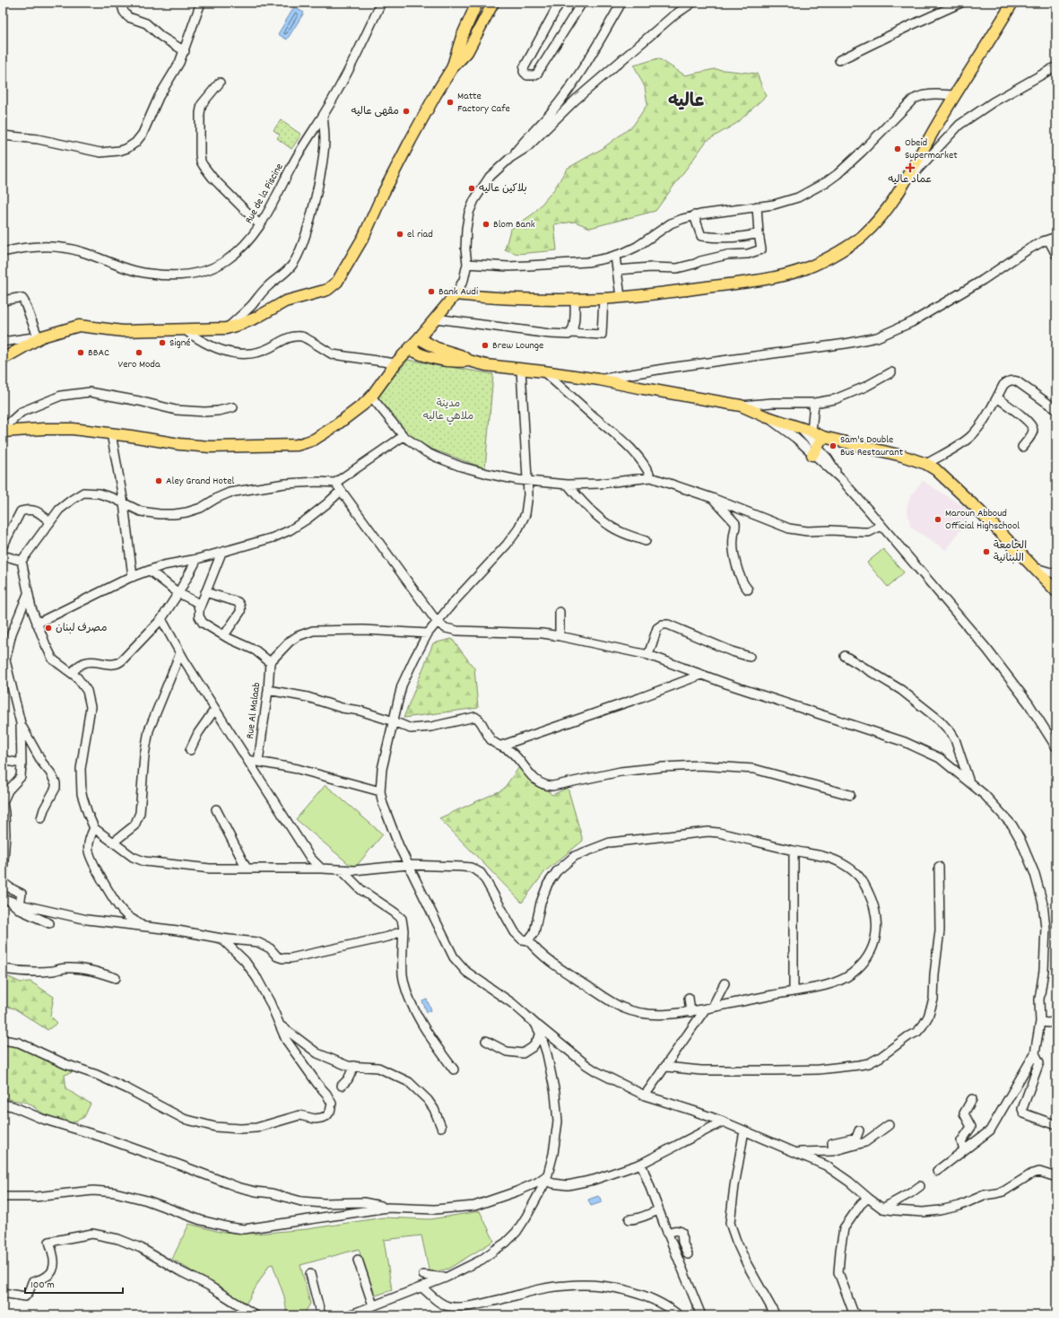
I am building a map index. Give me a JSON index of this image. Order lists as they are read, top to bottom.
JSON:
{
  "streets": {
    "street": ["Rue de la Piscine", "Rue Al Malaab"]
  },
  "districts": ["عاليه"],
  "parks": ["مدينة ملاهي عاليه"],
  "places": {
    "other": [
      "Matte Factory Cafe",
      "مقهى عاليه",
      "Obeid Supermarket",
      "بلاكين عاليه",
      "Blom Bank",
      "el riad",
      "Bank Audi",
      "Signé",
      "Brew Lounge",
      "BBAC",
      "Vero Moda",
      "Sam's Double Bus Restaurant",
      "Aley Grand Hotel",
      "Maroun Abboud Official Highschool",
      "الجامعة اللبنانية",
      "مصرف لبنان"
    ],
    "health": ["عماد عاليه"]
  },
  "scale_bar": "100 m"
}
